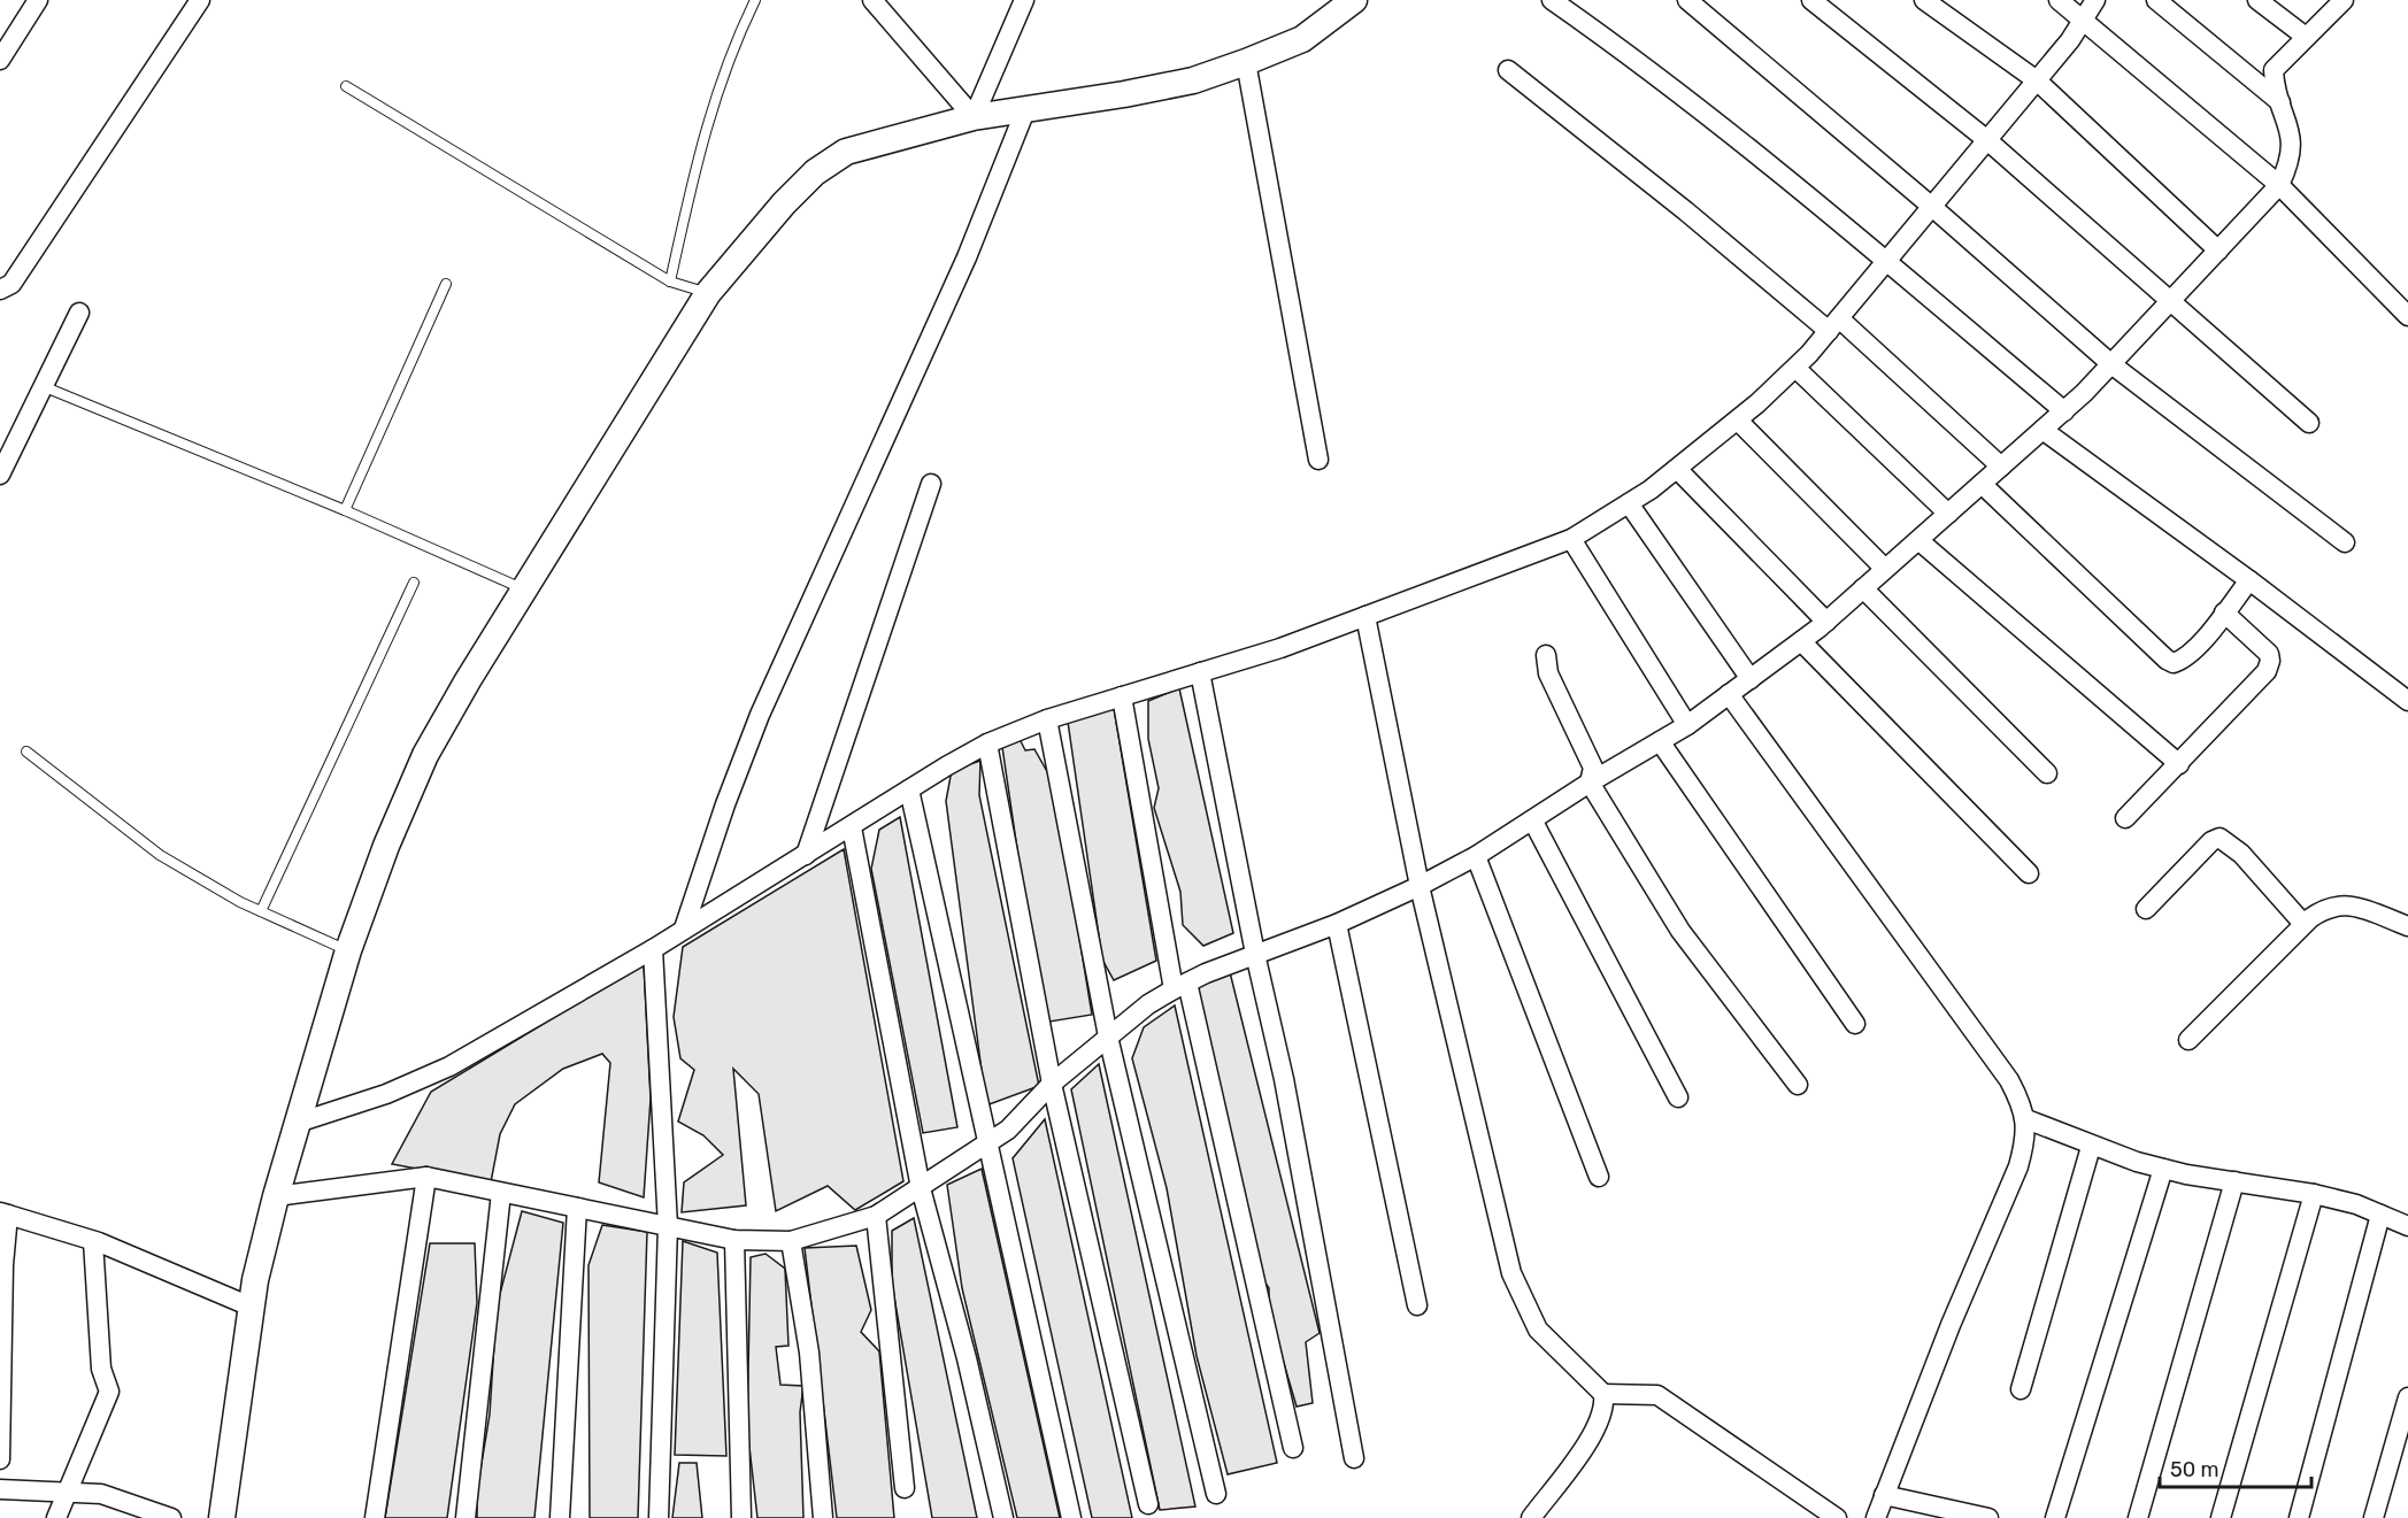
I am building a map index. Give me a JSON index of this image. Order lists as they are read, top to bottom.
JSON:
{
  "scale_bar": "50 m"
}
